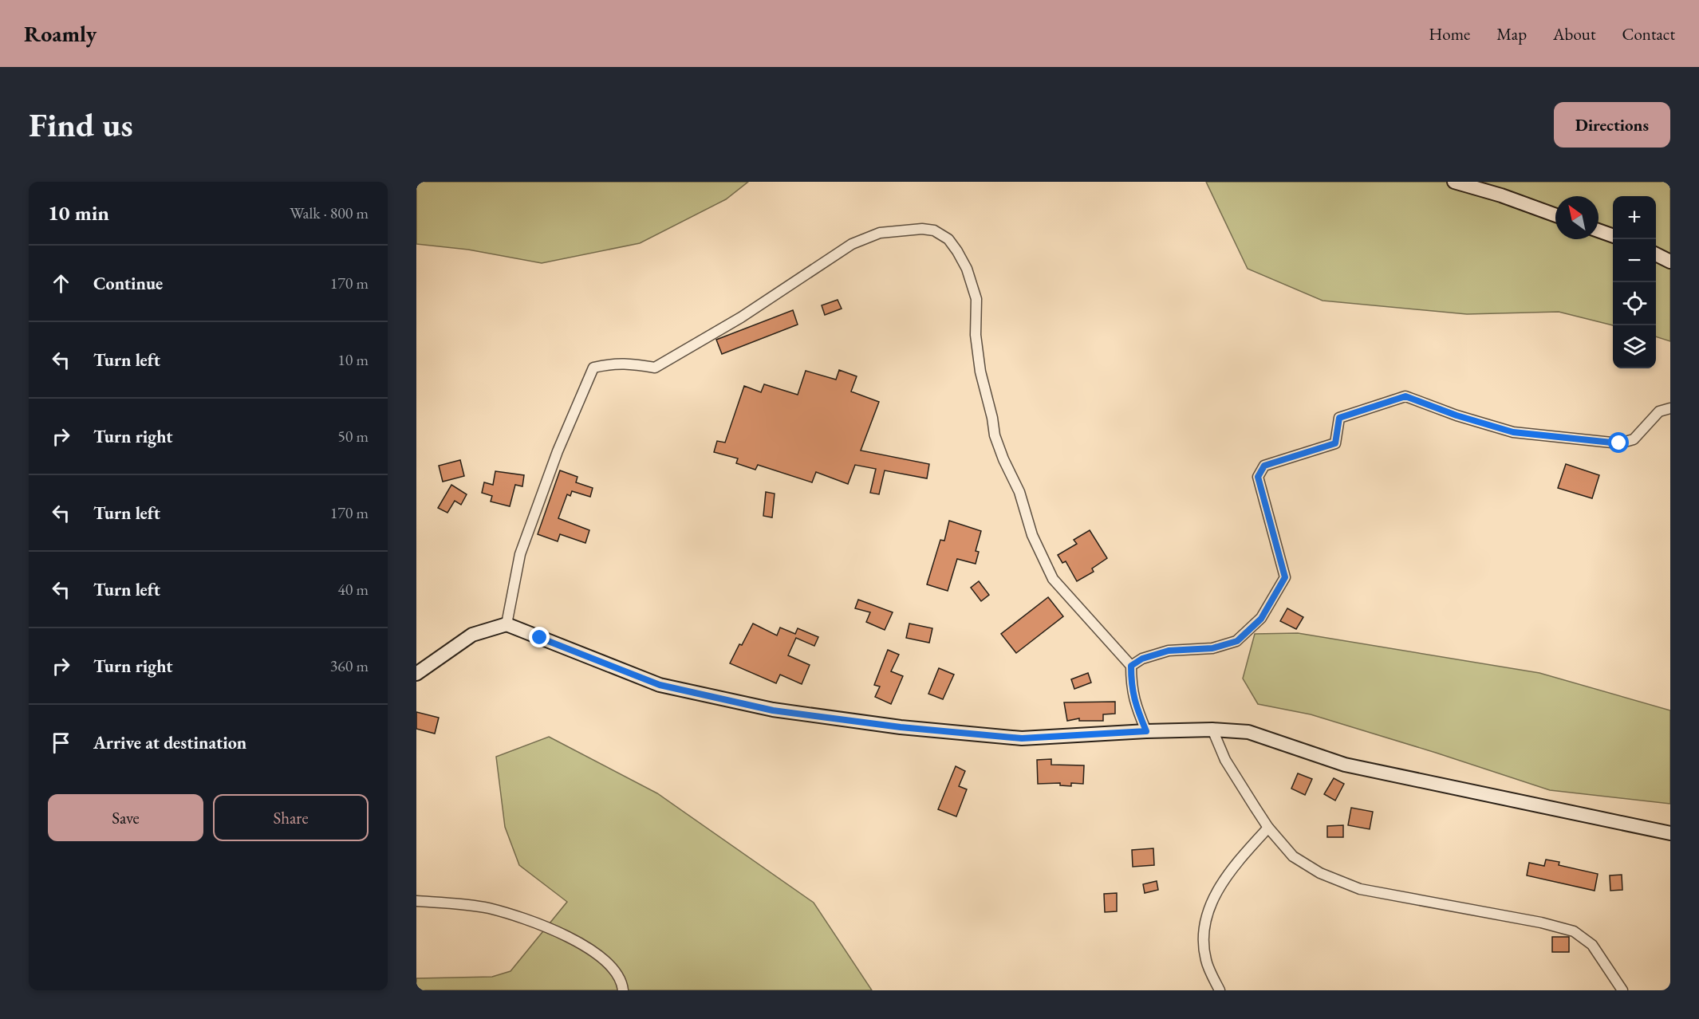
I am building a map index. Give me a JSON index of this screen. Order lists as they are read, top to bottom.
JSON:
{
  "north": "top left",
  "page": {
    "header": "Roamly",
    "nav": [
      "Home",
      "Map",
      "About",
      "Contact"
    ],
    "buttons": [
      "Directions",
      ["Save", "Share"]
    ],
    "title": "Find us",
    "heading": ["10 min", "Walk · 800 m"],
    "map_buttons": ["+", "−"],
    "list": [
      ["Continue", "170 m"],
      ["Turn left", "10 m"],
      ["Turn right", "50 m"],
      ["Turn left", "170 m"],
      ["Turn left", "40 m"],
      ["Turn right", "360 m"],
      "Arrive at destination"
    ]
  }
}
